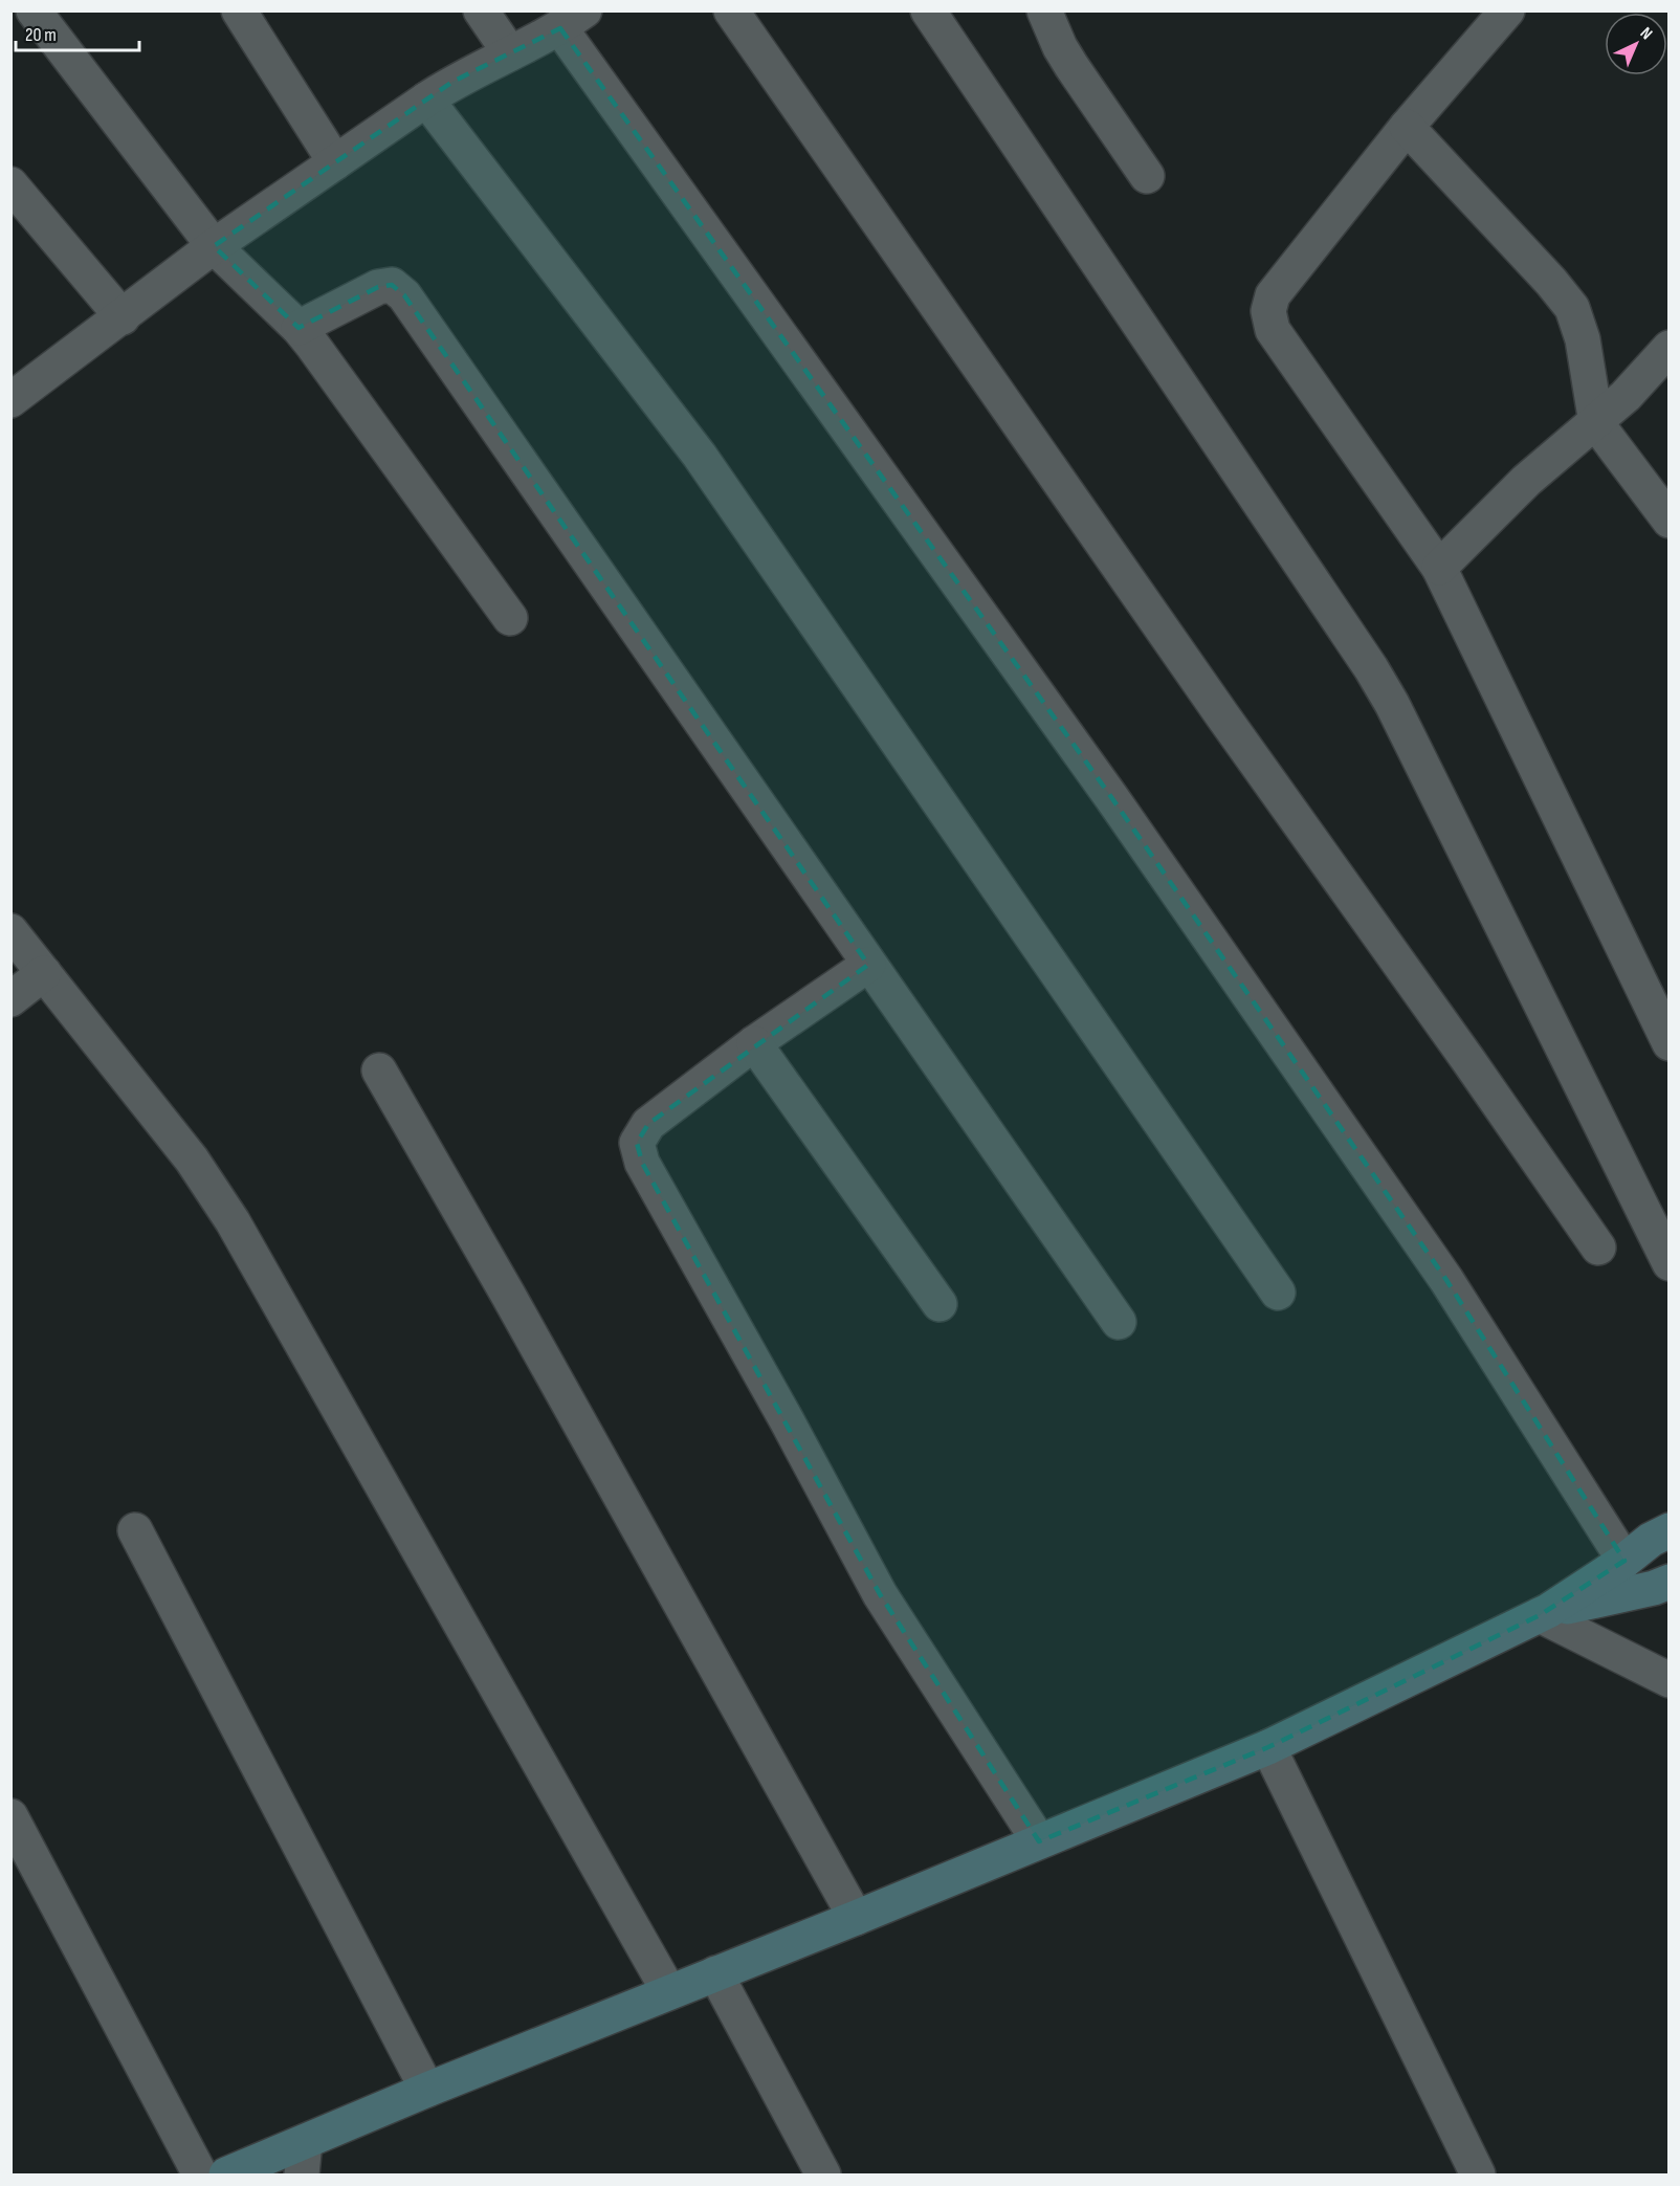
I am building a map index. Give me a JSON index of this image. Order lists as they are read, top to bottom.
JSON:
{
  "scale_bar": "20 m",
  "north": "top right"
}
